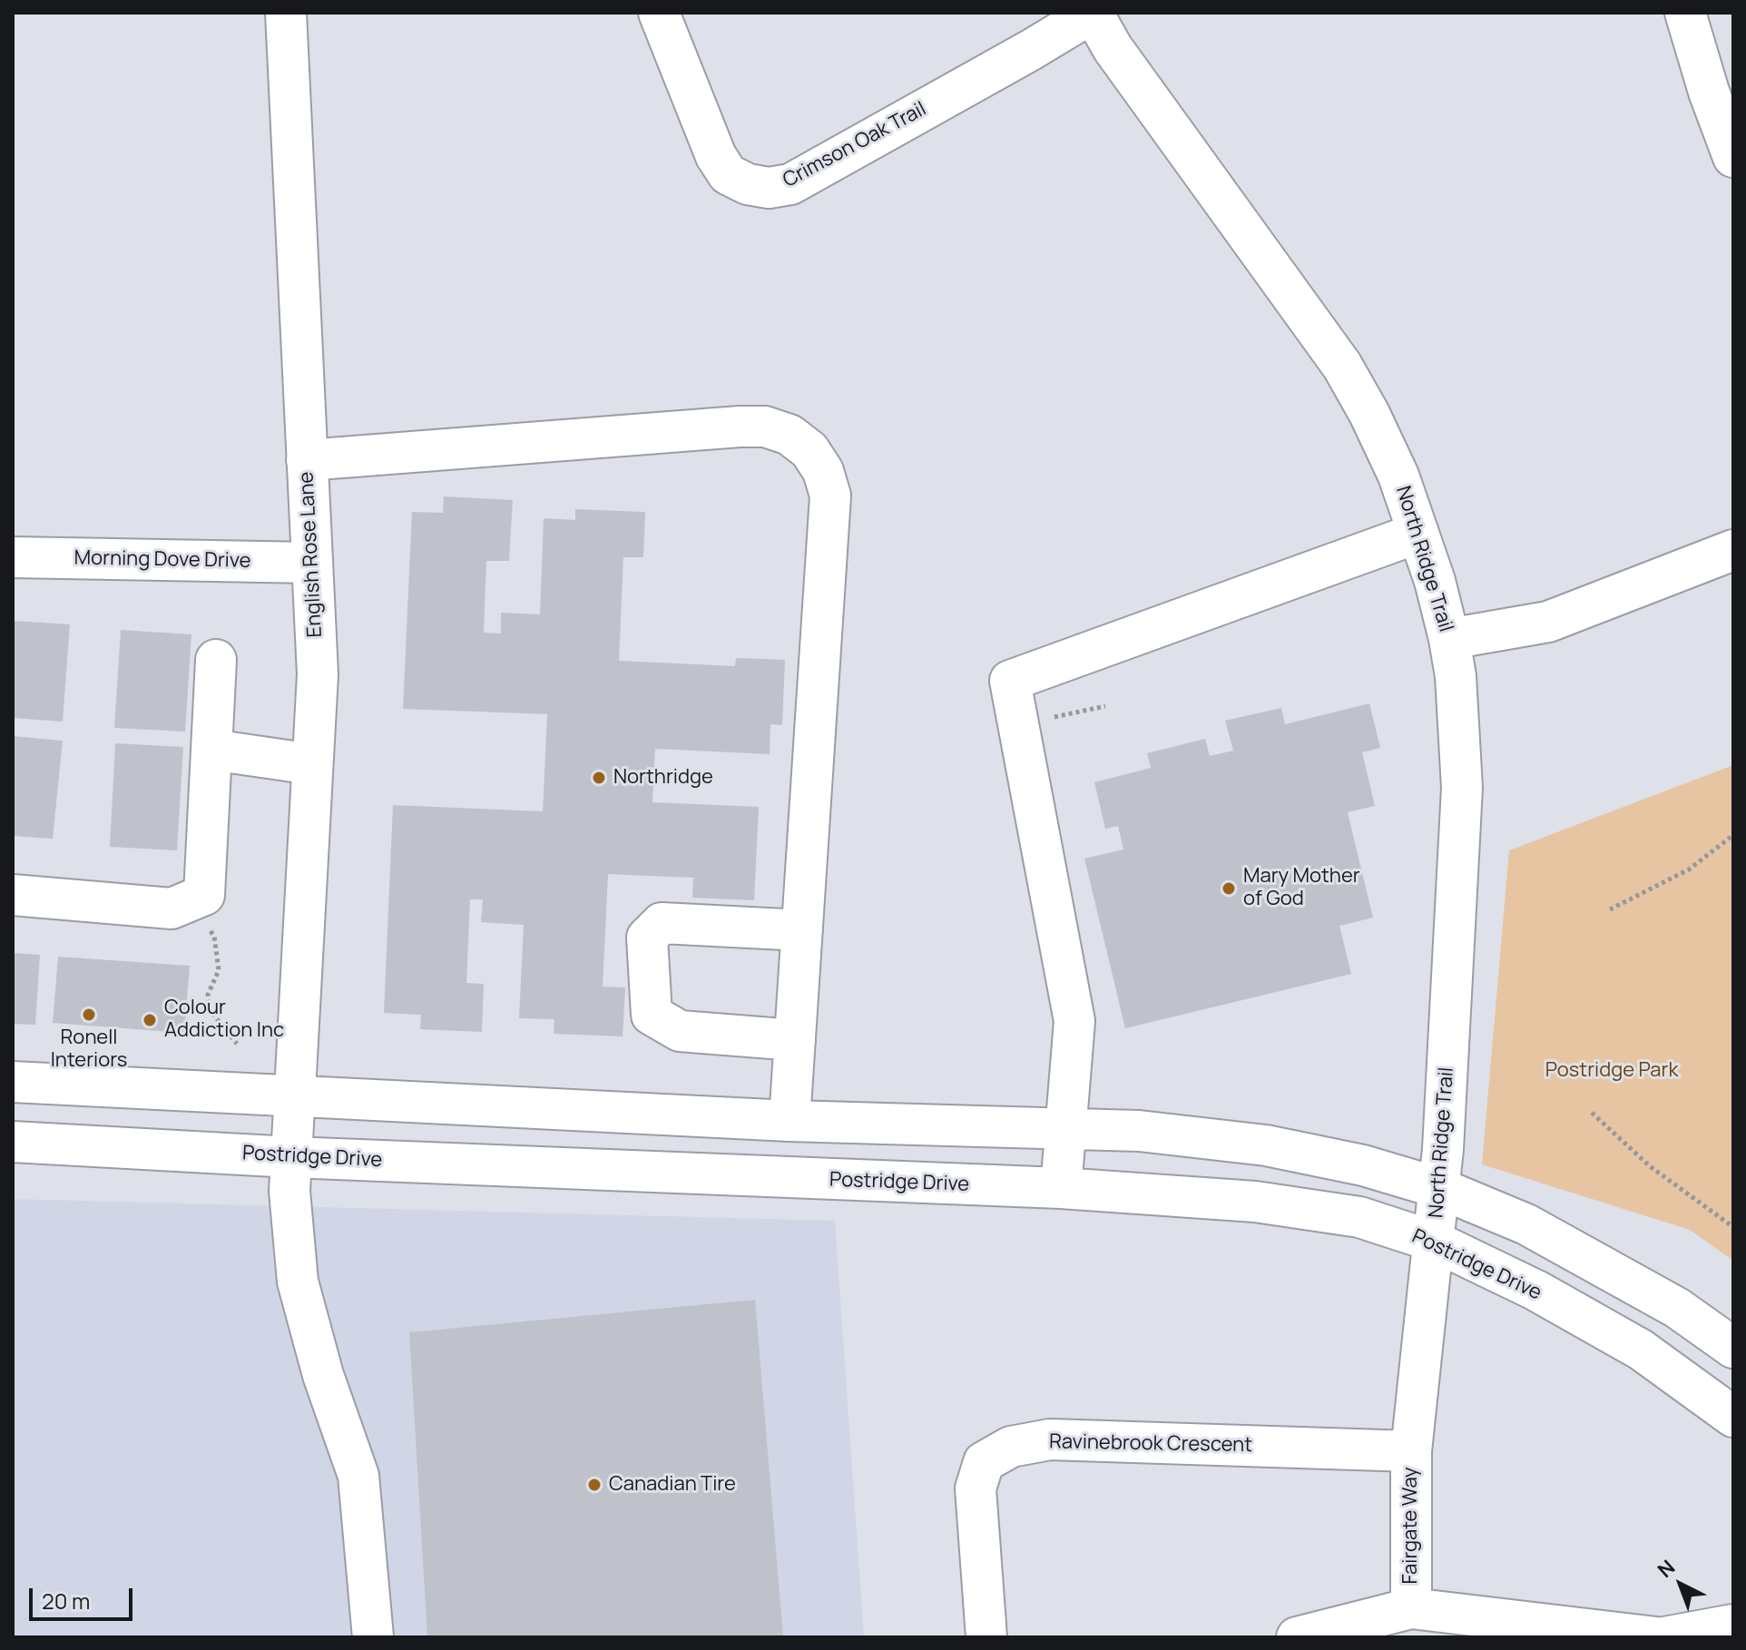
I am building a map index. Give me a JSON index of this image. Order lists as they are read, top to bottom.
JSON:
{
  "streets": {
    "street": [
      "Crimson Oak Trail",
      "English Rose Lane",
      "North Ridge Trail",
      "Morning Dove Drive",
      "Postridge Drive",
      "Ravinebrook Crescent",
      "Fairgate Way"
    ]
  },
  "crossings": [
    ["Crimson Oak Trail", "North Ridge Trail"],
    ["English Rose Lane", "Morning Dove Drive"],
    ["English Rose Lane", "Postridge Drive"],
    ["North Ridge Trail", "Postridge Drive"],
    ["North Ridge Trail", "Fairgate Way"],
    ["Postridge Drive", "Fairgate Way"],
    ["Ravinebrook Crescent", "Fairgate Way"]
  ],
  "parks": ["Postridge Park"],
  "places": [
    "Northridge",
    "Mary Mother of God",
    "Ronell Interiors",
    "Colour Addiction Inc",
    "Canadian Tire"
  ],
  "scale_bar": "20 m",
  "north": "top left"
}
